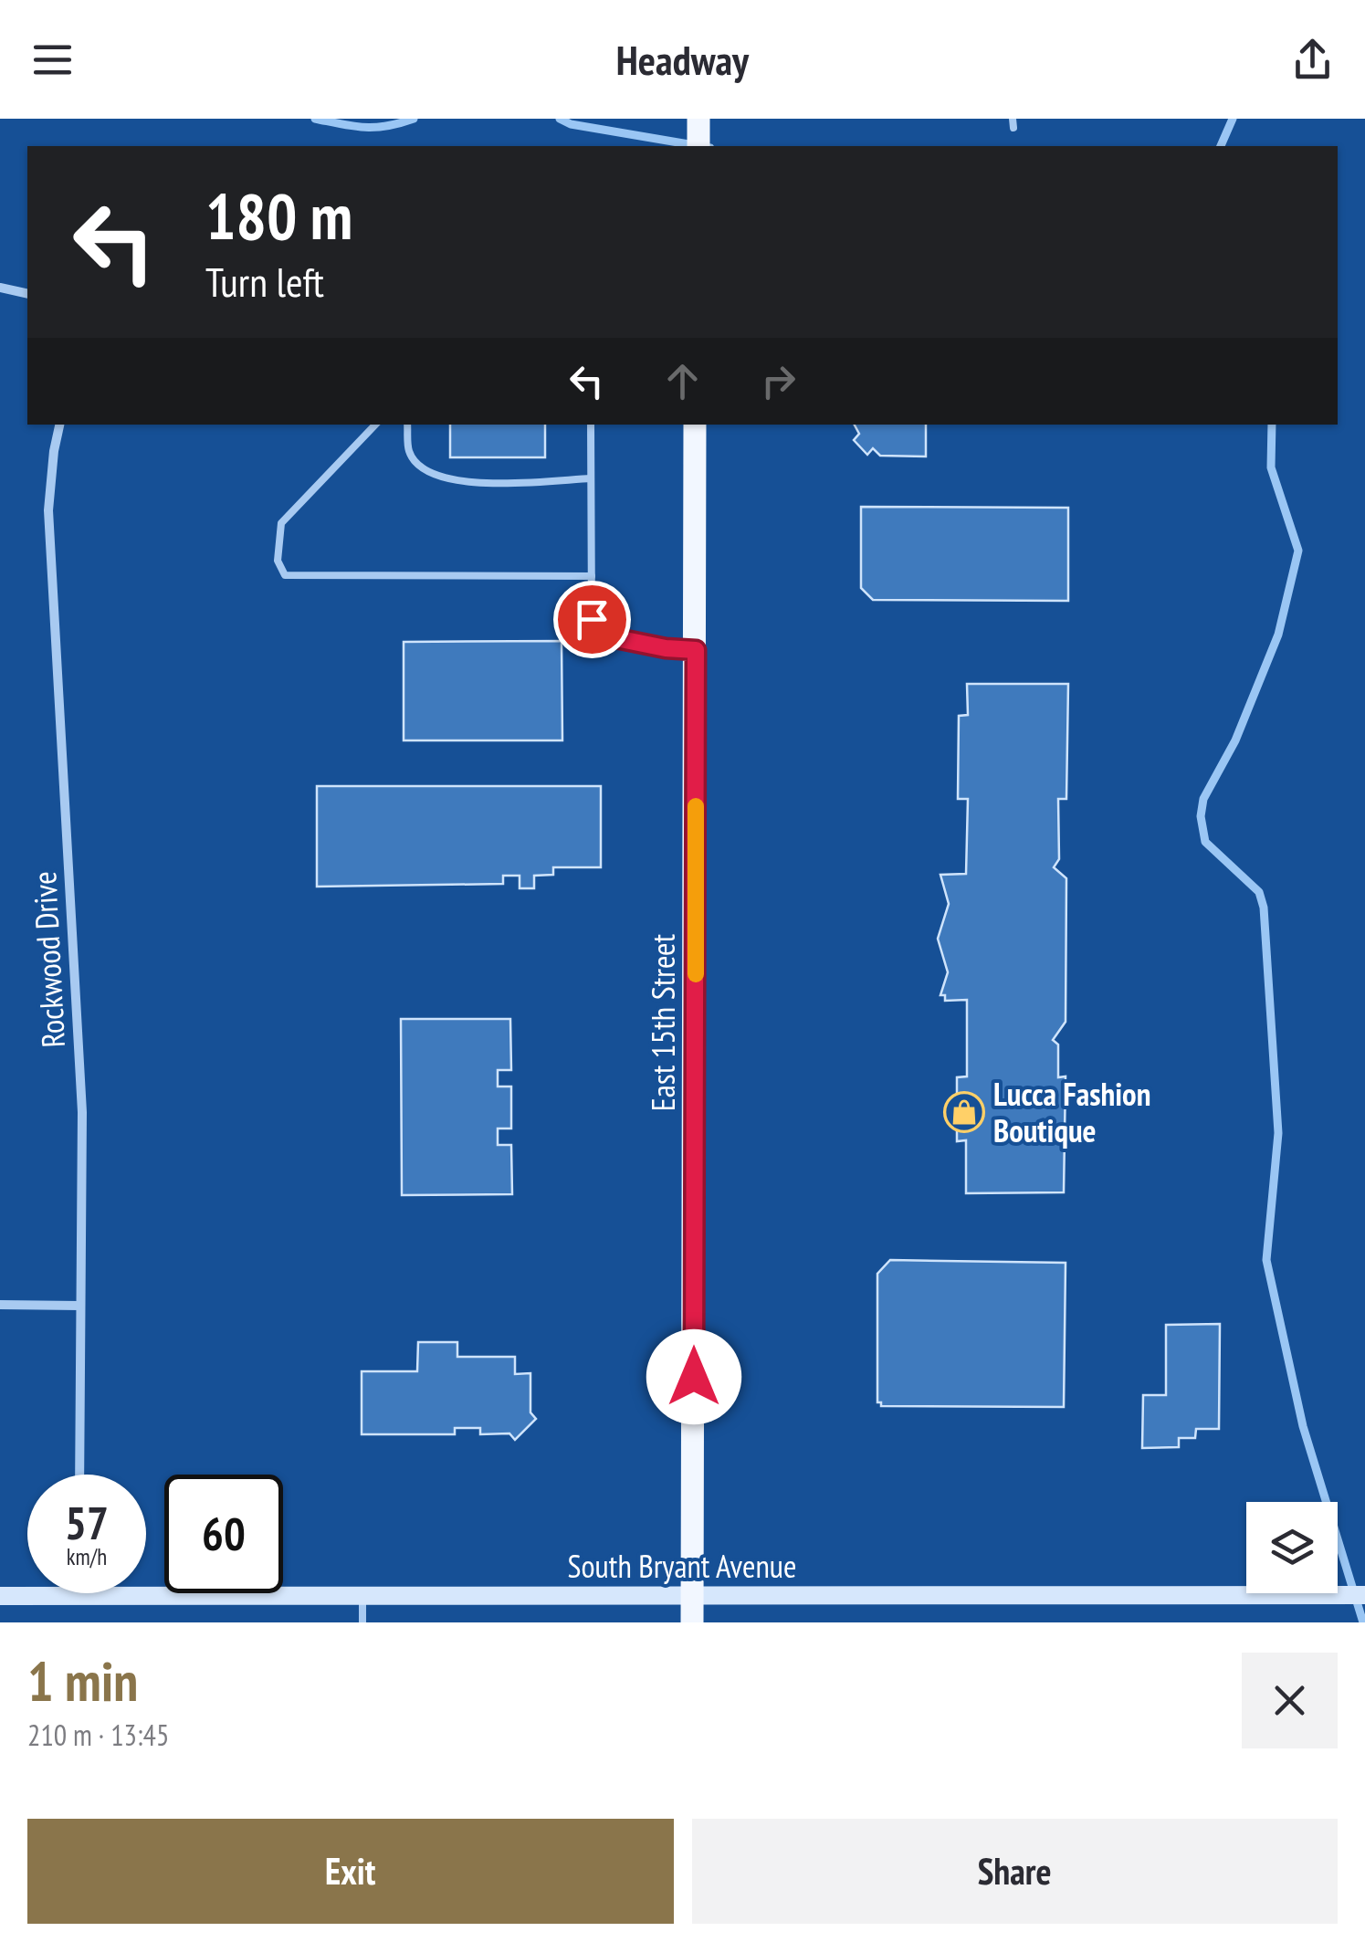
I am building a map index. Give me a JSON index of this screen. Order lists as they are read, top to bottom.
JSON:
{
  "streets": {
    "main road": ["East 15th Street", "South Bryant Avenue"],
    "street": ["Rockwood Drive"]
  },
  "crossings": [
    ["East 15th Street", "South Bryant Avenue"]
  ],
  "places": {
    "shop": ["Lucca Fashion Boutique"]
  },
  "page": {
    "header": "Headway",
    "turn": ["180 m", "Turn left"],
    "speed": "57 km/h",
    "limit": "60",
    "heading": ["1 min", "210 m · 13:45"],
    "buttons": ["Exit", "Share"]
  }
}
